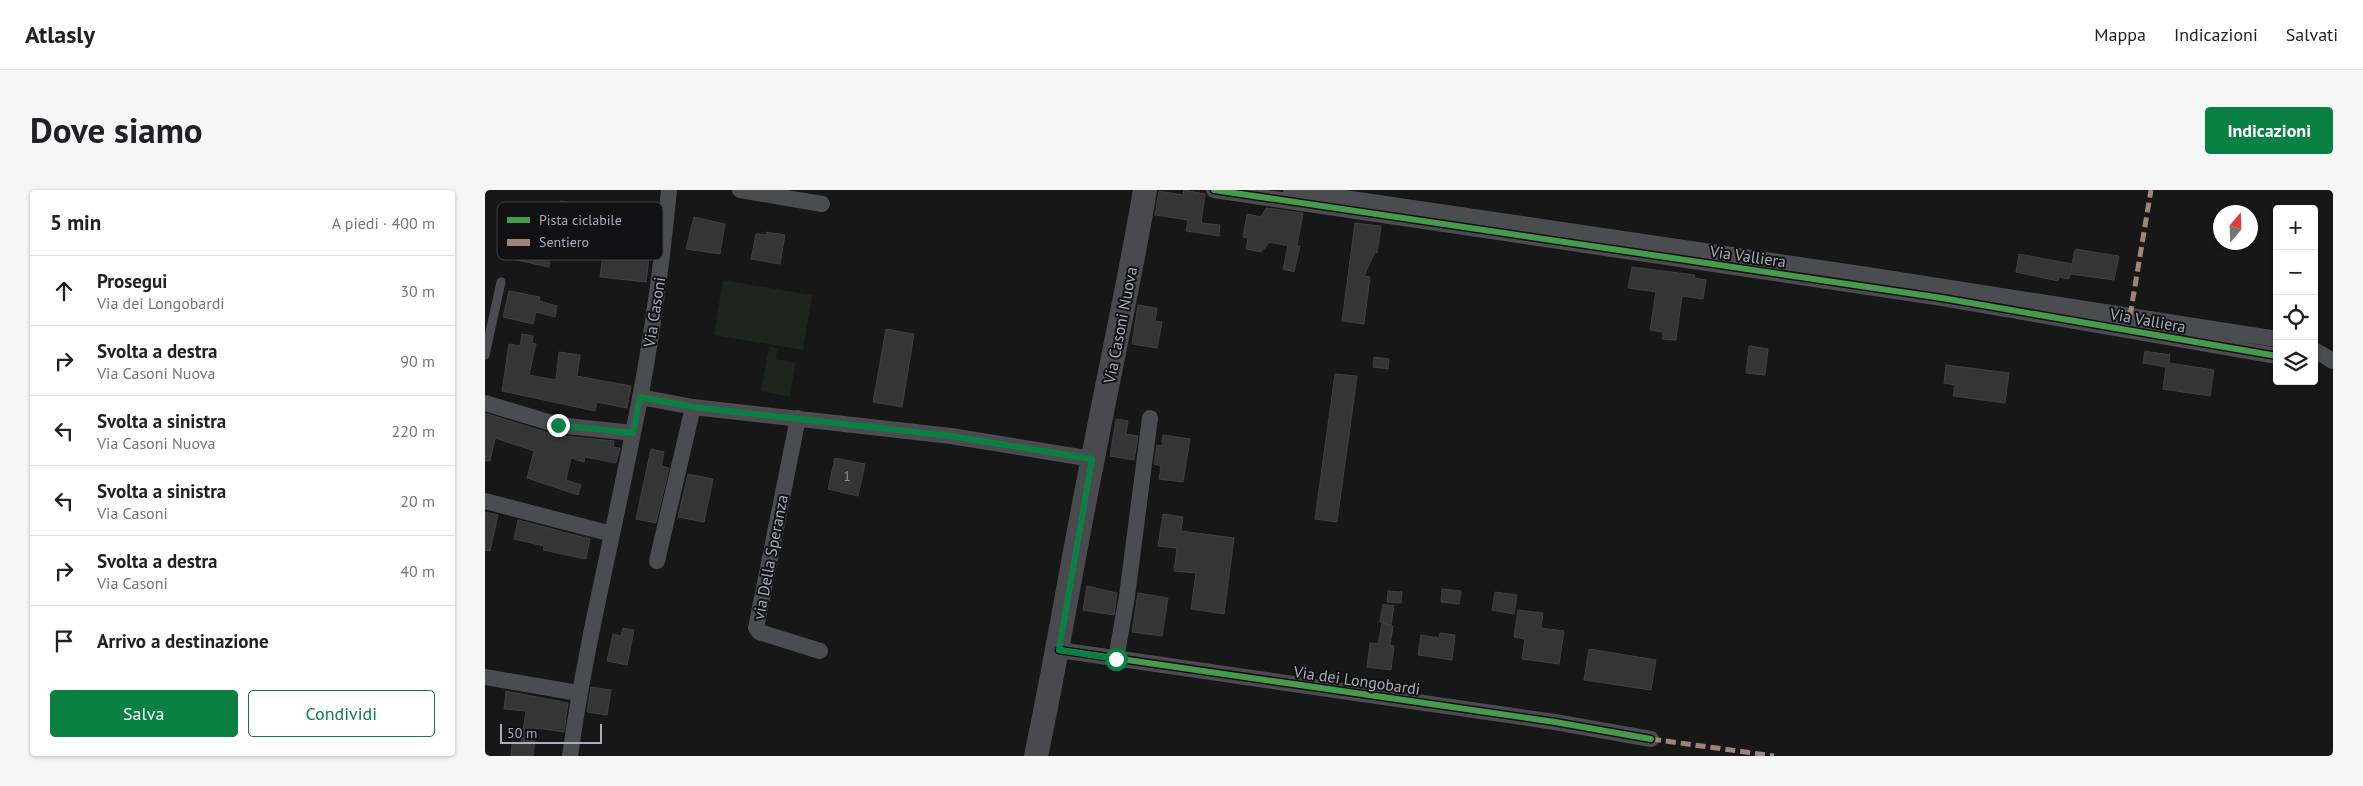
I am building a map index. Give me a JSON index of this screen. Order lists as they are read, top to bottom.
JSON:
{
  "streets": {
    "main road": ["Via Casoni Nuova"],
    "street": [
      "Via Valliera",
      "Via Casoni",
      "via Della Speranza",
      "Via dei Longobardi"
    ]
  },
  "crossings": [
    ["Via Casoni Nuova", "Via dei Longobardi"]
  ],
  "house_numbers": ["1"],
  "legend": ["Pista ciclabile", "Sentiero"],
  "scale_bar": "50 m",
  "north": "top",
  "page": {
    "header": "Atlasly",
    "nav": ["Mappa", "Indicazioni", "Salvati"],
    "title": "Dove siamo",
    "buttons": [
      "Indicazioni",
      ["Salva", "Condividi"]
    ],
    "heading": ["5 min", "A piedi · 400 m"],
    "map_buttons": ["+", "−"],
    "list": [
      ["Prosegui", "Via dei Longobardi", "30 m"],
      ["Svolta a destra", "Via Casoni Nuova", "90 m"],
      ["Svolta a sinistra", "Via Casoni Nuova", "220 m"],
      ["Svolta a sinistra", "Via Casoni", "20 m"],
      ["Svolta a destra", "Via Casoni", "40 m"],
      "Arrivo a destinazione"
    ],
    "scale": "50 m"
  }
}
